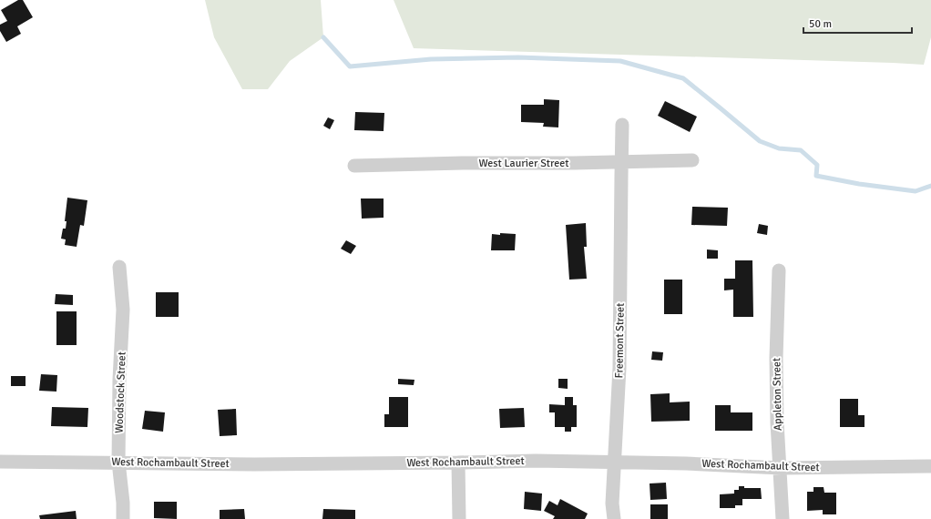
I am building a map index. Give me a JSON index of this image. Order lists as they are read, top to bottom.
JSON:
{
  "streets": {
    "street": [
      "West Laurier Street",
      "Freemont Street",
      "Woodstock Street",
      "Appleton Street",
      "West Rochambault Street"
    ]
  },
  "crossings": [
    ["West Laurier Street", "Freemont Street"],
    ["Freemont Street", "West Rochambault Street"],
    ["Woodstock Street", "West Rochambault Street"],
    ["Appleton Street", "West Rochambault Street"]
  ],
  "scale_bar": "50 m"
}
